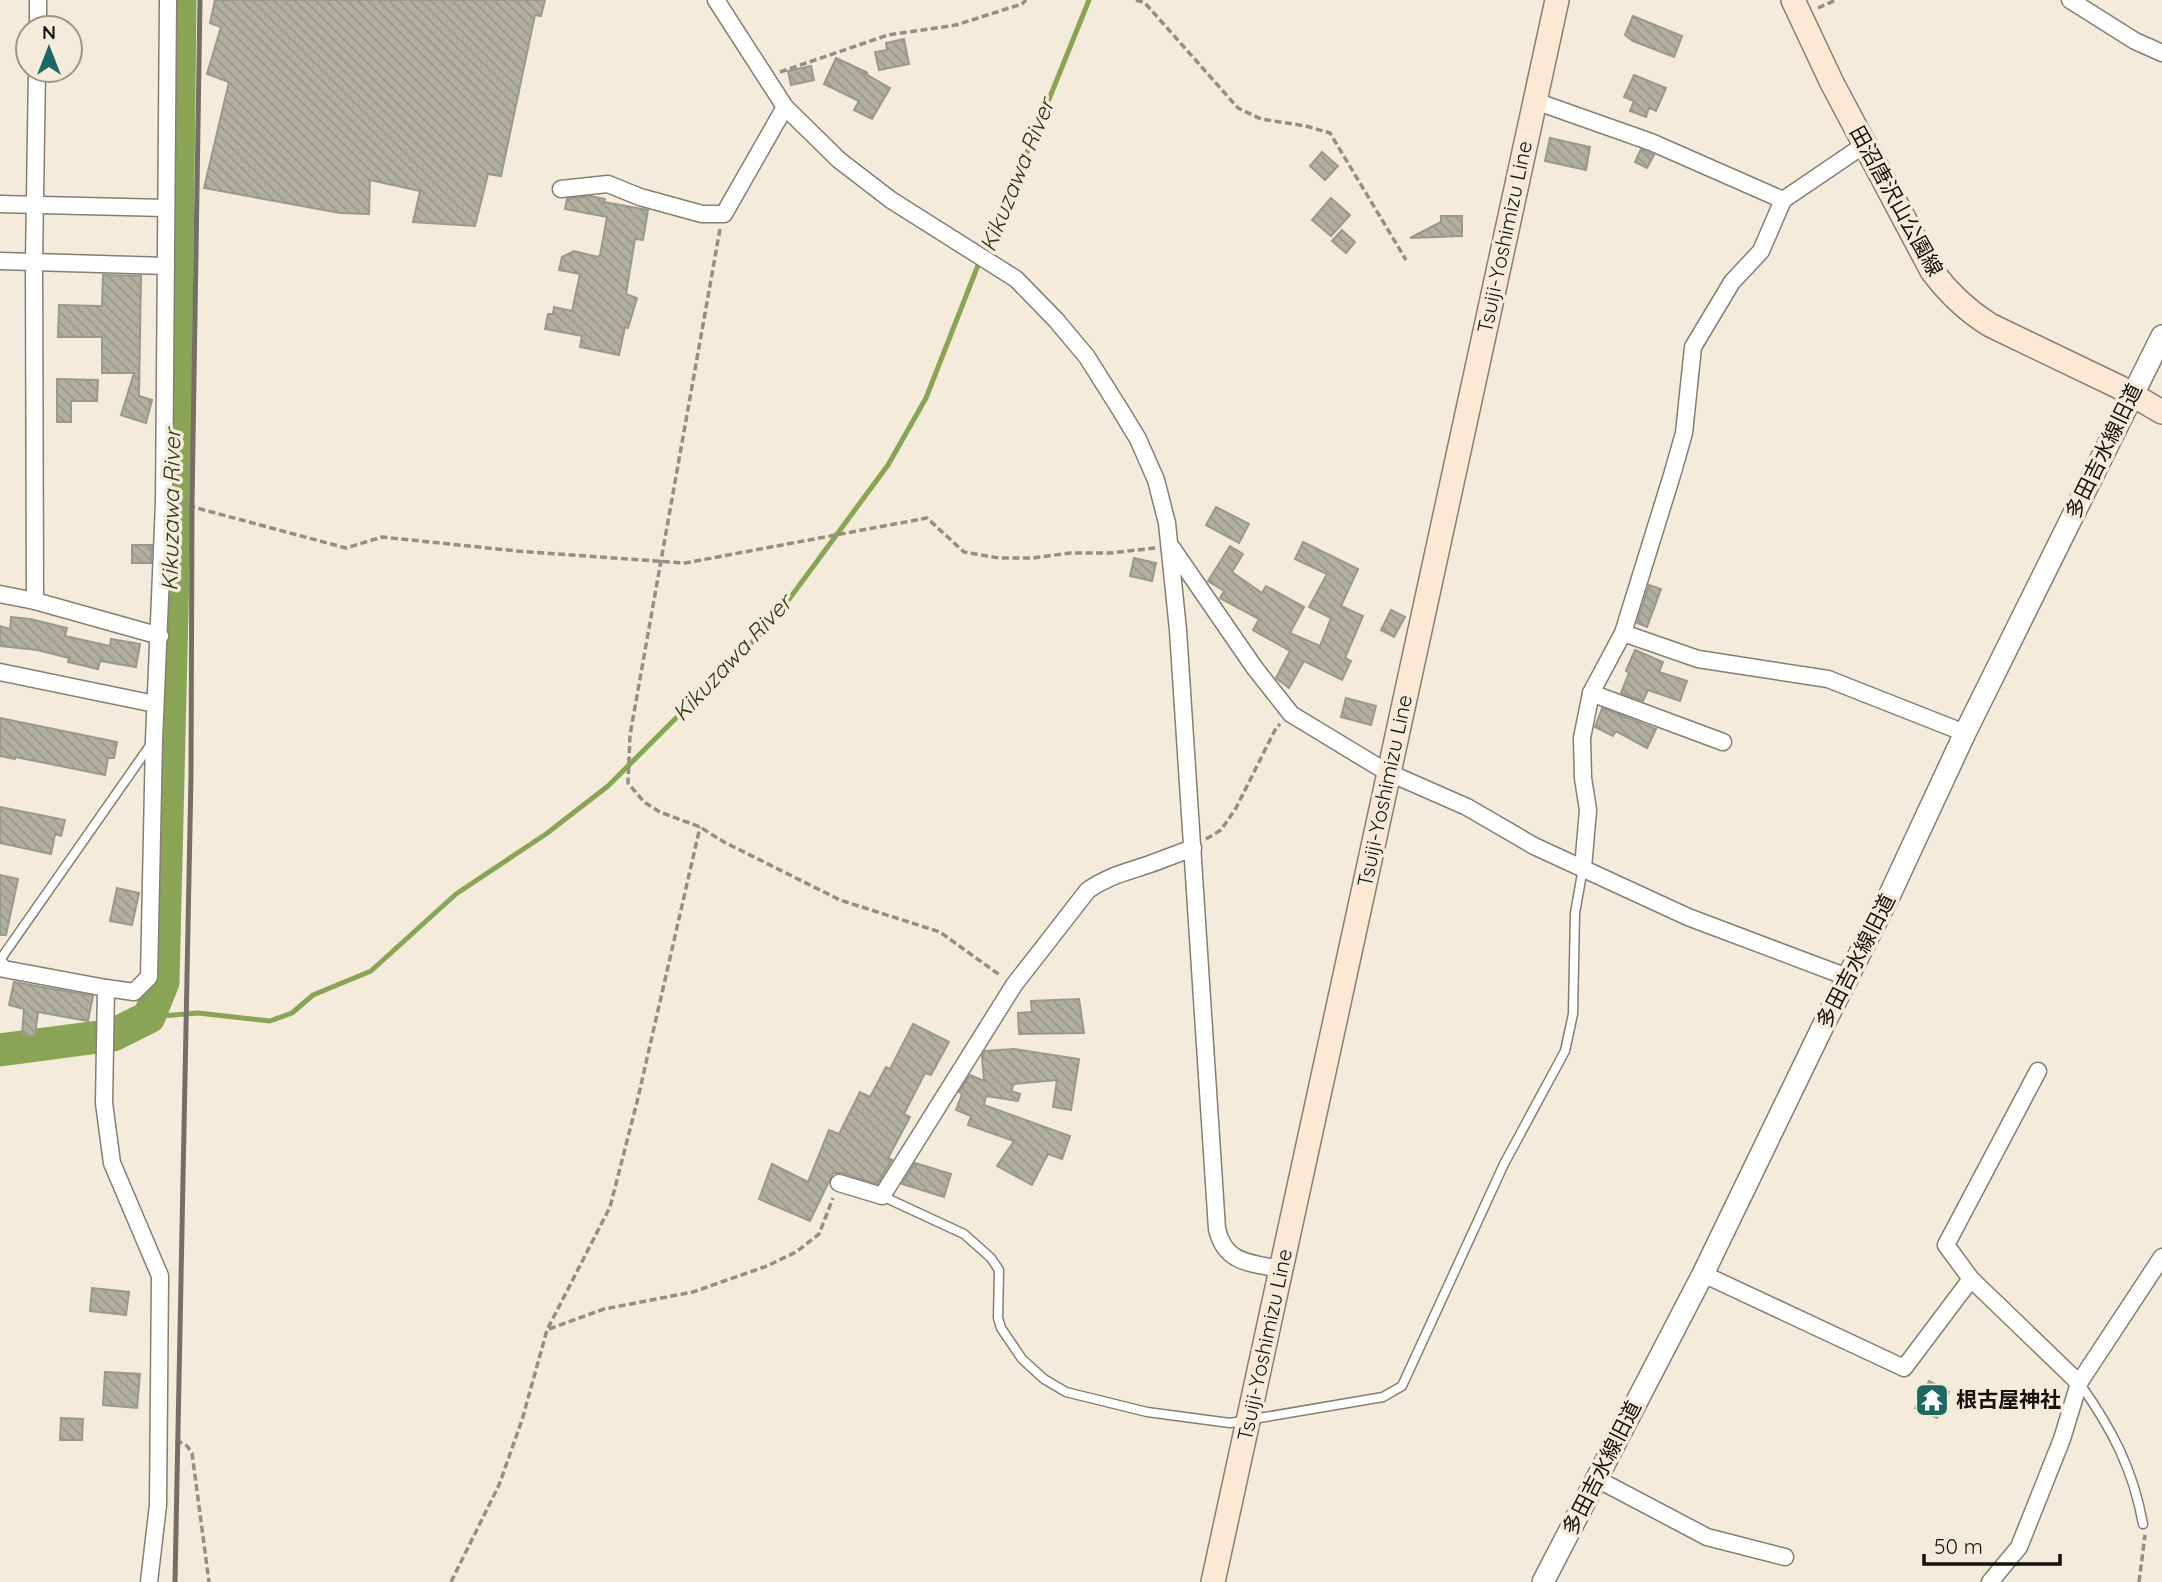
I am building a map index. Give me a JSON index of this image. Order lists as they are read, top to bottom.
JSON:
{
  "streets": {
    "main road": ["田沼唐沢山公園線", "Tsuiji-Yoshimizu Line"],
    "street": ["多田吉水線旧道"]
  },
  "crossings": [
    ["田沼唐沢山公園線", "多田吉水線旧道"]
  ],
  "water": ["Kikuzawa River"],
  "places": {
    "temple": ["根古屋神社"]
  },
  "scale_bar": "50 m",
  "north": "top"
}
